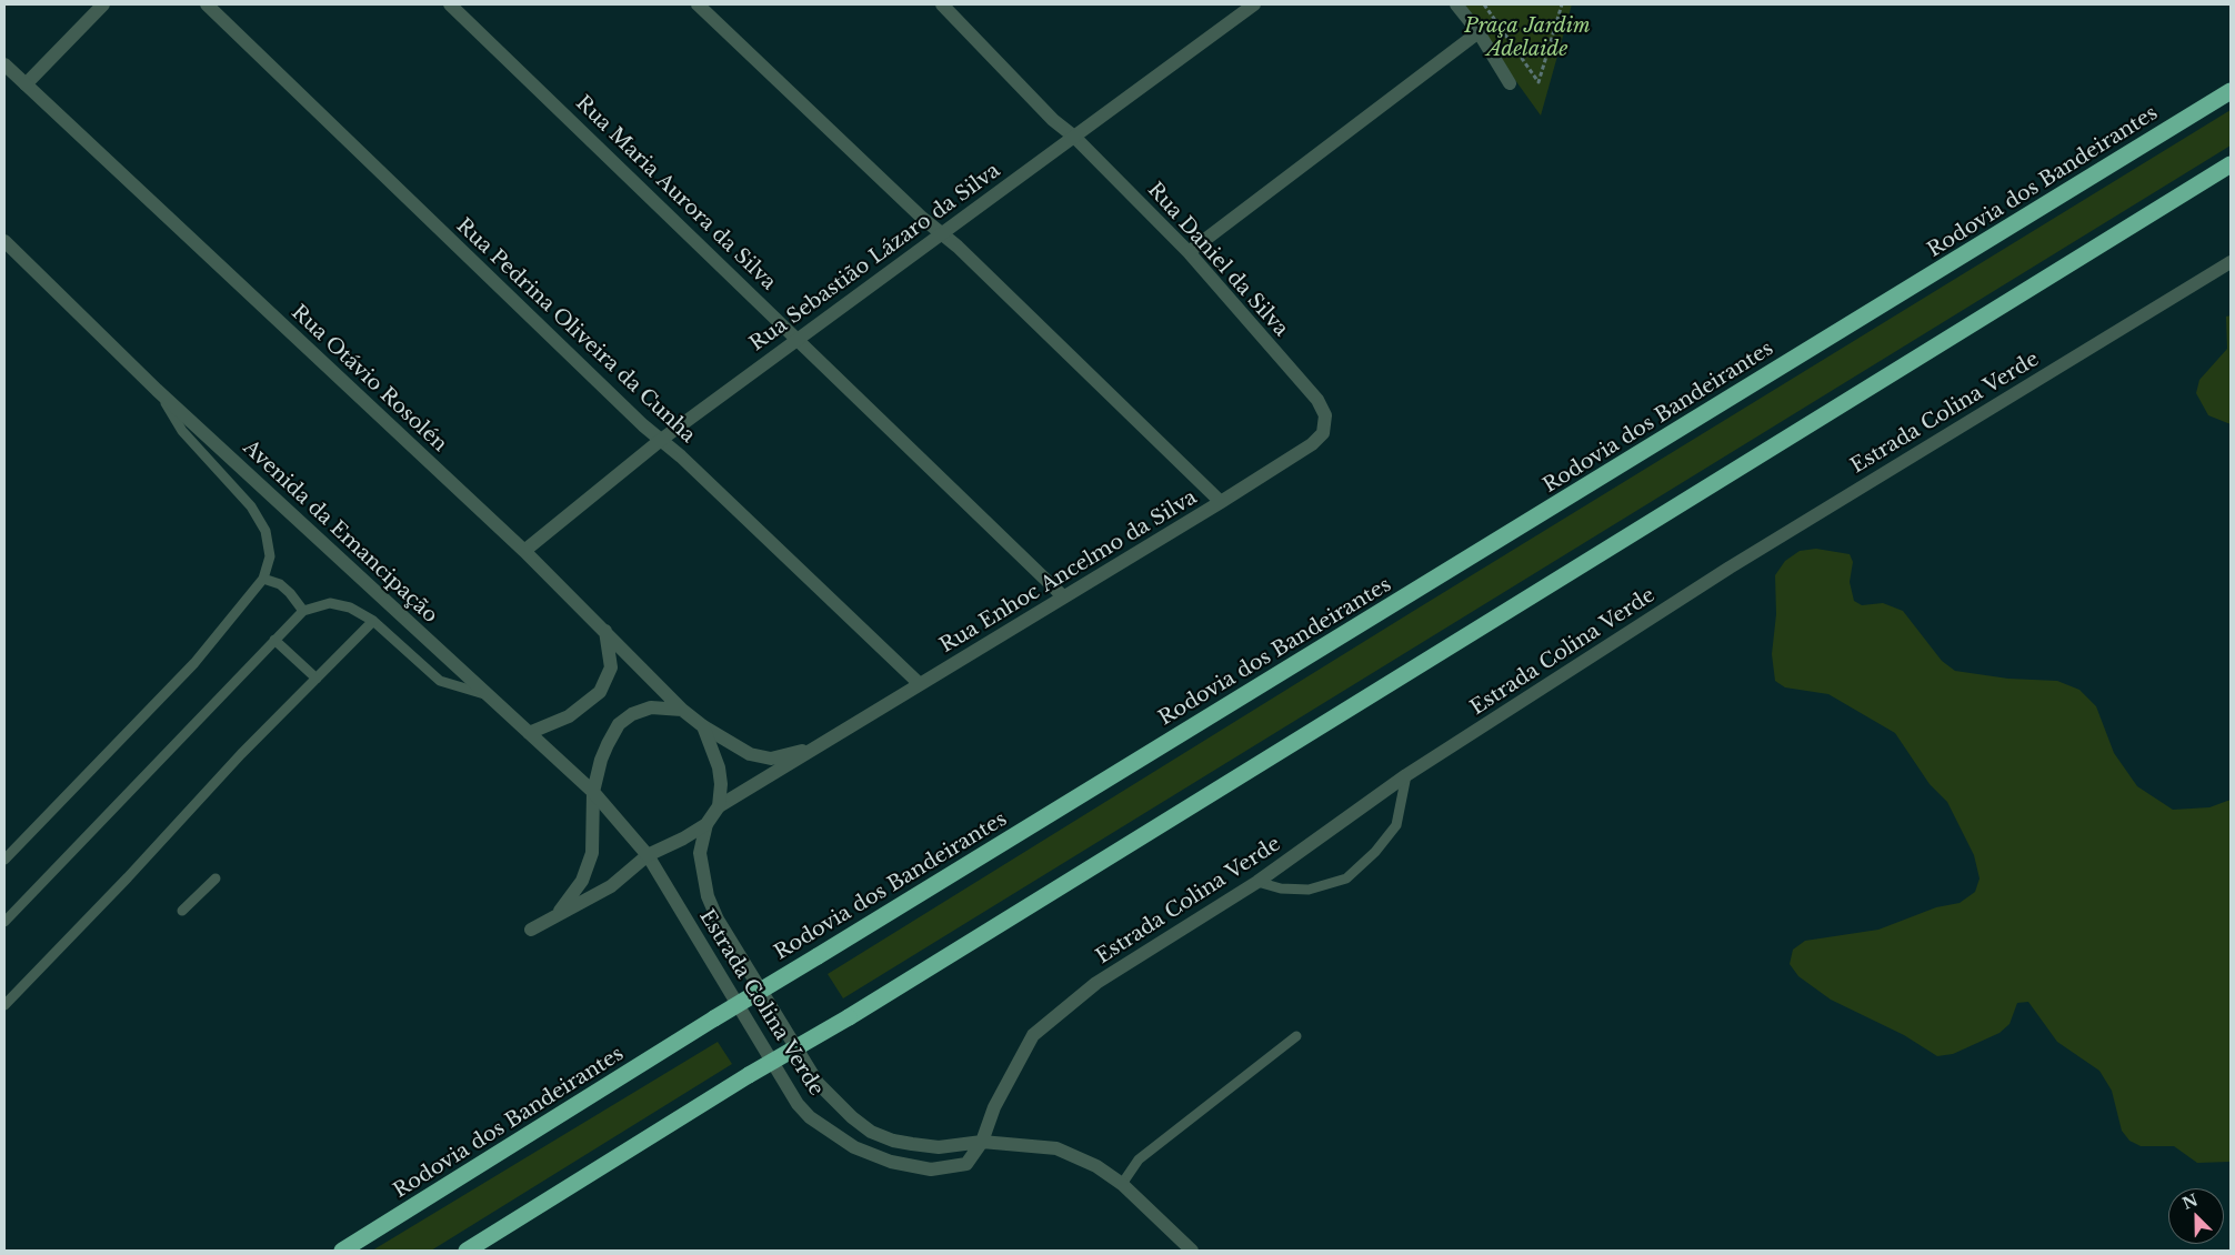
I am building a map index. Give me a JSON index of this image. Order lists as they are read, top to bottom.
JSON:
{
  "streets": {
    "highway": ["Rodovia dos Bandeirantes"],
    "street": [
      "Rua Maria Aurora da Silva",
      "Rua Sebastião Lázaro da Silva",
      "Rua Daniel da Silva",
      "Rua Pedrina Oliveira da Cunha",
      "Rua Otávio Rosolén",
      "Estrada Colina Verde",
      "Avenida da Emancipação",
      "Rua Enhoc Ancelmo da Silva"
    ]
  },
  "crossings": [
    ["Rua Maria Aurora da Silva", "Rua Sebastião Lázaro da Silva"],
    ["Rua Maria Aurora da Silva", "Rua Enhoc Ancelmo da Silva"],
    ["Rua Sebastião Lázaro da Silva", "Rua Daniel da Silva"],
    ["Rua Sebastião Lázaro da Silva", "Rua Pedrina Oliveira da Cunha"],
    ["Rua Sebastião Lázaro da Silva", "Rua Otávio Rosolén"],
    ["Rua Daniel da Silva", "Rua Enhoc Ancelmo da Silva"],
    ["Rua Pedrina Oliveira da Cunha", "Rua Enhoc Ancelmo da Silva"],
    ["Rua Otávio Rosolén", "Estrada Colina Verde"],
    ["Rua Otávio Rosolén", "Avenida da Emancipação"],
    ["Rua Otávio Rosolén", "Rua Enhoc Ancelmo da Silva"],
    ["Estrada Colina Verde", "Avenida da Emancipação"],
    ["Estrada Colina Verde", "Rua Enhoc Ancelmo da Silva"],
    ["Avenida da Emancipação", "Rua Enhoc Ancelmo da Silva"]
  ],
  "parks": ["Praça Jardim Adelaide"],
  "north": "top left"
}
